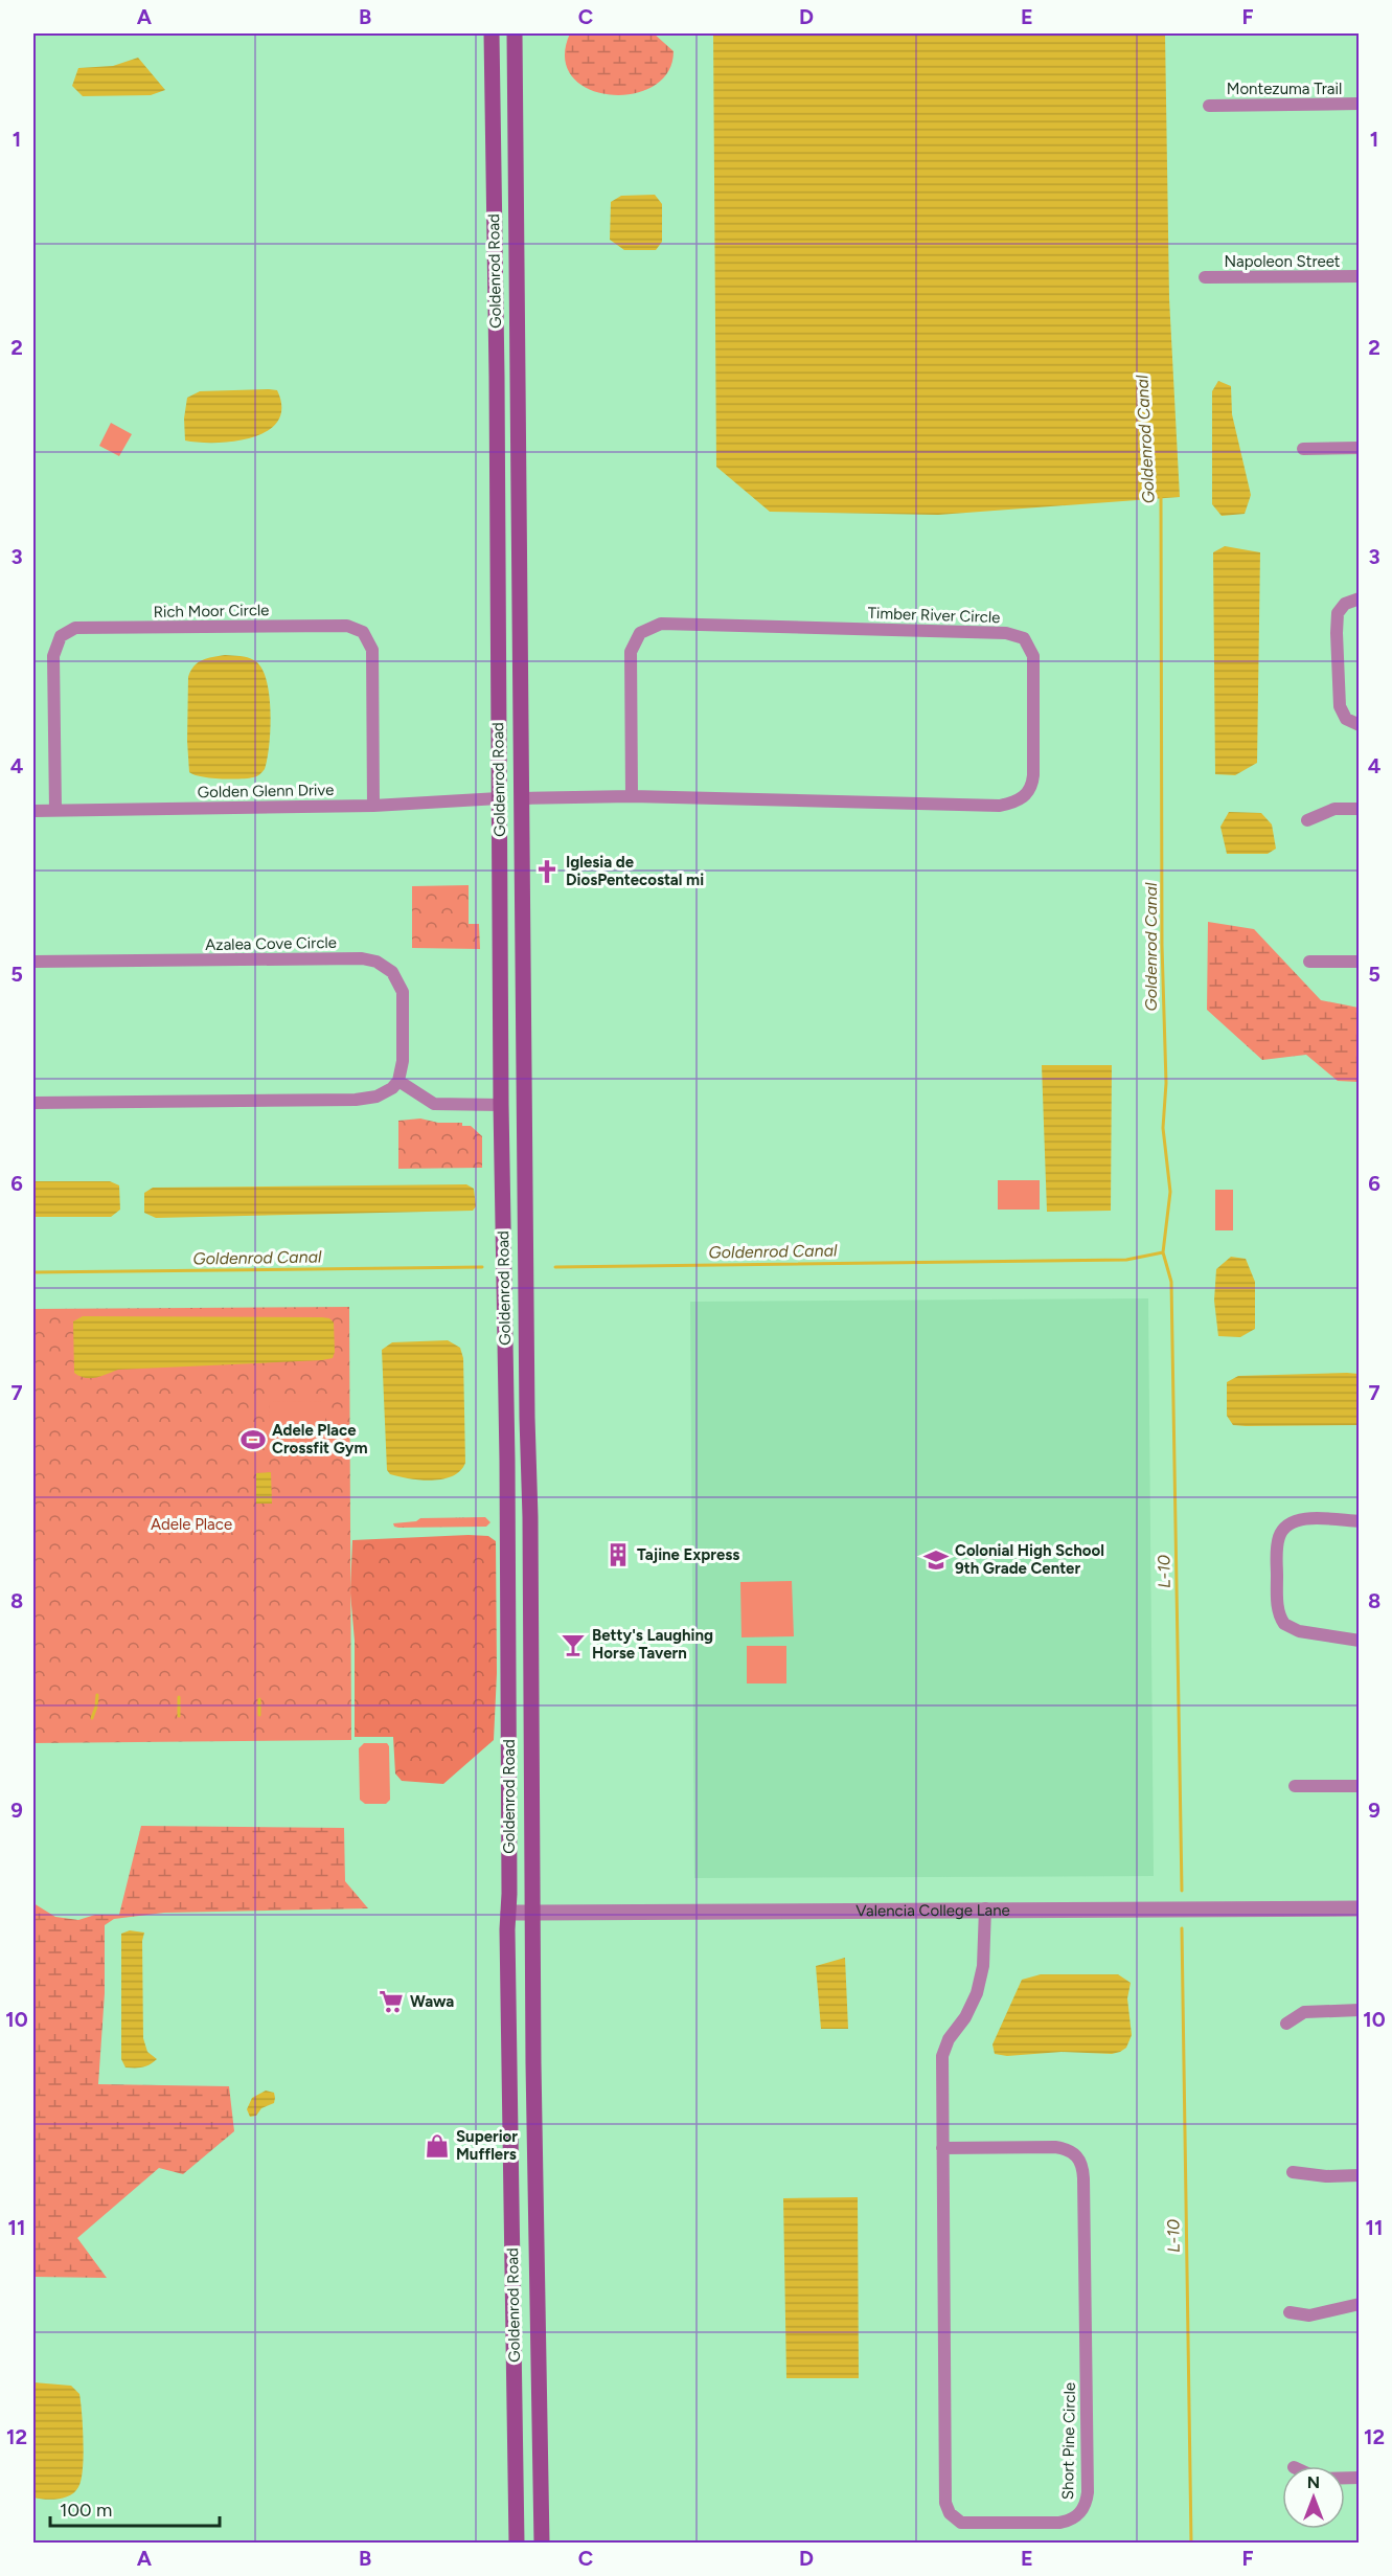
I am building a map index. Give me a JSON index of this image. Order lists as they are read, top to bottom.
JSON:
{
  "streets": {
    "main road": ["Goldenrod Road"],
    "street": [
      "Montezuma Trail",
      "Napoleon Street",
      "Rich Moor Circle",
      "Timber River Circle",
      "Golden Glenn Drive",
      "Azalea Cove Circle",
      "Valencia College Lane",
      "Short Pine Circle"
    ]
  },
  "crossings": [
    ["Goldenrod Road", "Timber River Circle"],
    ["Goldenrod Road", "Golden Glenn Drive"],
    ["Goldenrod Road", "Valencia College Lane"],
    ["Rich Moor Circle", "Golden Glenn Drive"],
    ["Valencia College Lane", "Short Pine Circle"]
  ],
  "water": ["Goldenrod Canal", "L-10"],
  "parks": ["Adele Place"],
  "places": {
    "church": ["Iglesia de DiosPentecostal mi"],
    "sports": ["Adele Place Crossfit Gym"],
    "building": ["Tajine Express"],
    "school or university": ["Colonial High School 9th Grade Center"],
    "bar": ["Betty's Laughing Horse Tavern"],
    "supermarket": ["Wawa"],
    "shop": ["Superior Mufflers"]
  },
  "scale_bar": "100 m",
  "north": "top",
  "grid": {
    "columns": [
      "A",
      "B",
      "C",
      "D",
      "E",
      "F"
    ],
    "rows": [
      "1",
      "2",
      "3",
      "4",
      "5",
      "6",
      "7",
      "8",
      "9",
      "10",
      "11",
      "12"
    ]
  }
}
